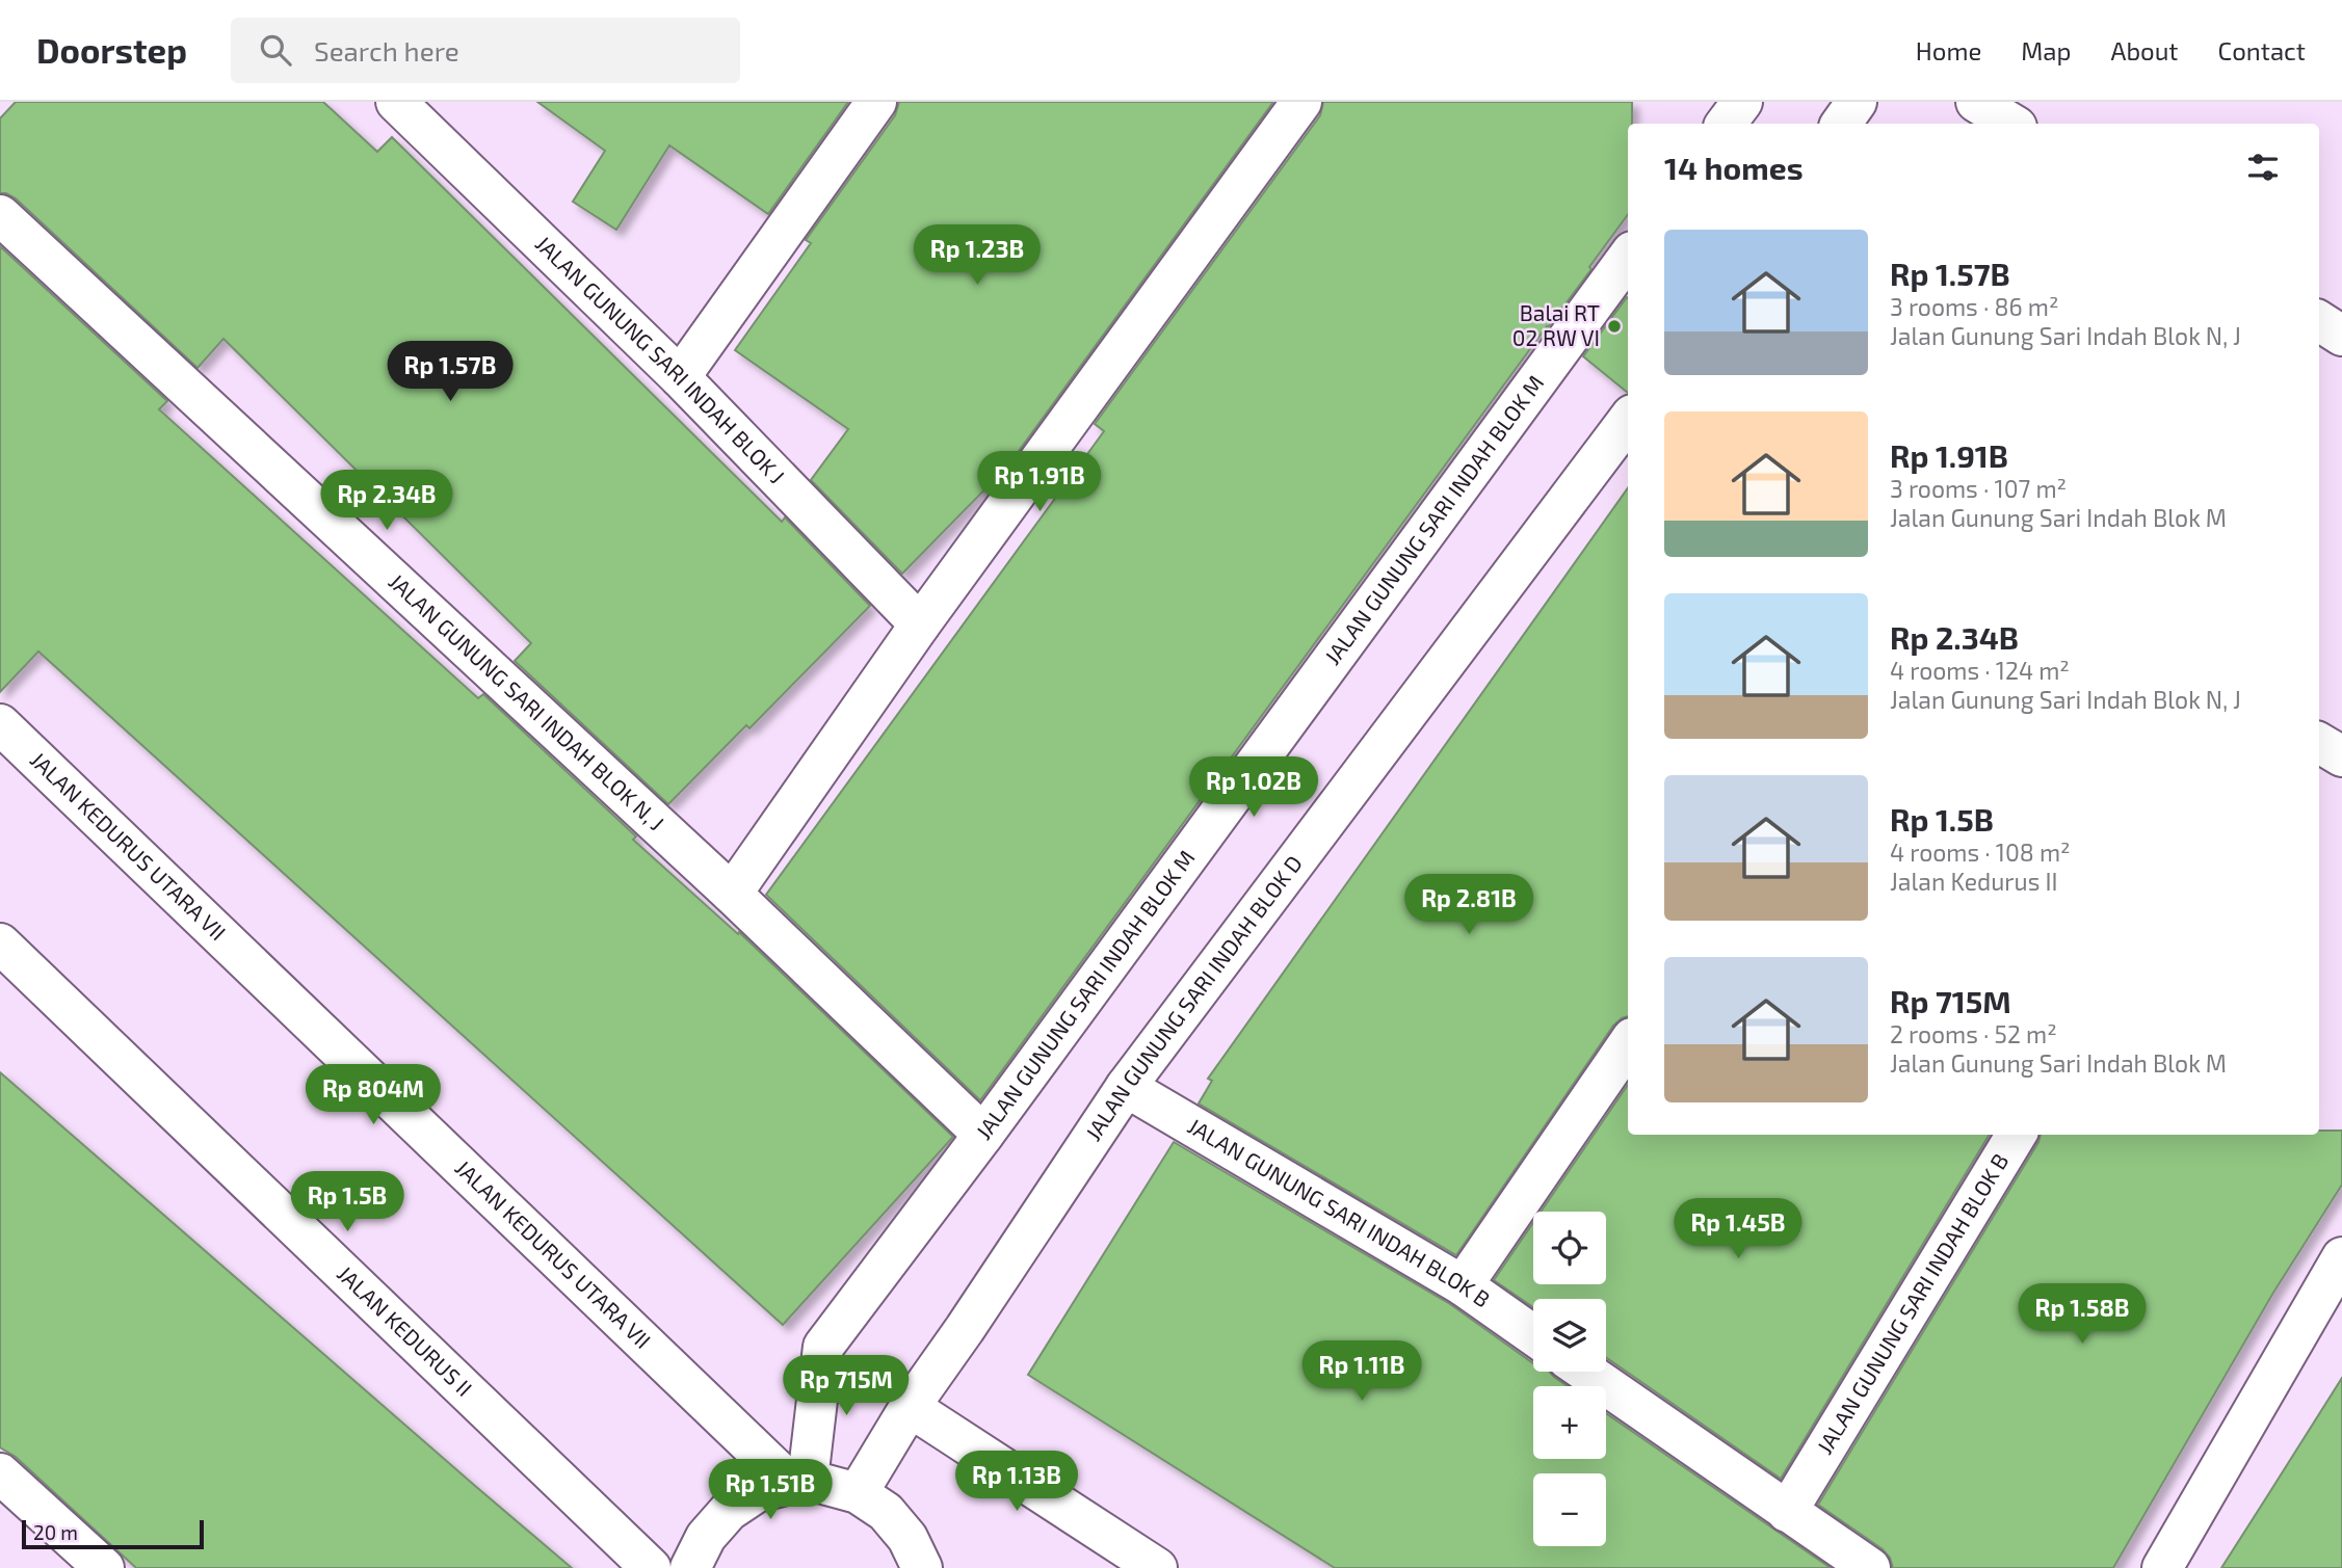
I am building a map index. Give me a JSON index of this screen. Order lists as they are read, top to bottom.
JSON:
{
  "streets": {
    "street": [
      "JALAN GUNUNG SARI INDAH BLOK J",
      "JALAN GUNUNG SARI INDAH BLOK M",
      "JALAN GUNUNG SARI INDAH BLOK N, J",
      "JALAN KEDURUS UTARA VII",
      "JALAN GUNUNG SARI INDAH BLOK D",
      "JALAN GUNUNG SARI INDAH BLOK B",
      "JALAN KEDURUS II"
    ]
  },
  "crossings": [
    ["JALAN GUNUNG SARI INDAH BLOK M", "JALAN GUNUNG SARI INDAH BLOK N, J"],
    ["JALAN GUNUNG SARI INDAH BLOK M", "JALAN KEDURUS UTARA VII"],
    ["JALAN GUNUNG SARI INDAH BLOK D", "JALAN GUNUNG SARI INDAH BLOK B"]
  ],
  "places": ["Balai RT 02 RW VI"],
  "scale_bar": "20 m",
  "page": {
    "header": "Doorstep",
    "search": "Search here",
    "nav": [
      "Home",
      "Map",
      "About",
      "Contact"
    ],
    "heading": "14 homes",
    "list": [
      {
        "name": "Rp 1.57B",
        "note": "3 rooms · 86 m² · Jalan Gunung Sari Indah Blok N, J"
      },
      {
        "name": "Rp 1.91B",
        "note": "3 rooms · 107 m² · Jalan Gunung Sari Indah Blok M"
      },
      {
        "name": "Rp 2.34B",
        "note": "4 rooms · 124 m² · Jalan Gunung Sari Indah Blok N, J"
      },
      {
        "name": "Rp 1.5B",
        "note": "4 rooms · 108 m² · Jalan Kedurus II"
      },
      {
        "name": "Rp 715M",
        "note": "2 rooms · 52 m² · Jalan Gunung Sari Indah Blok M"
      }
    ],
    "price": [
      "Rp 1.23B",
      "Rp 1.57B",
      "Rp 1.91B",
      "Rp 2.34B",
      "Rp 1.02B",
      "Rp 2.81B",
      "Rp 804M",
      "Rp 1.5B",
      "Rp 1.45B",
      "Rp 1.58B",
      "Rp 1.11B",
      "Rp 715M",
      "Rp 1.13B",
      "Rp 1.51B"
    ],
    "map_buttons": ["+", "−"],
    "scale": "20 m"
  }
}
